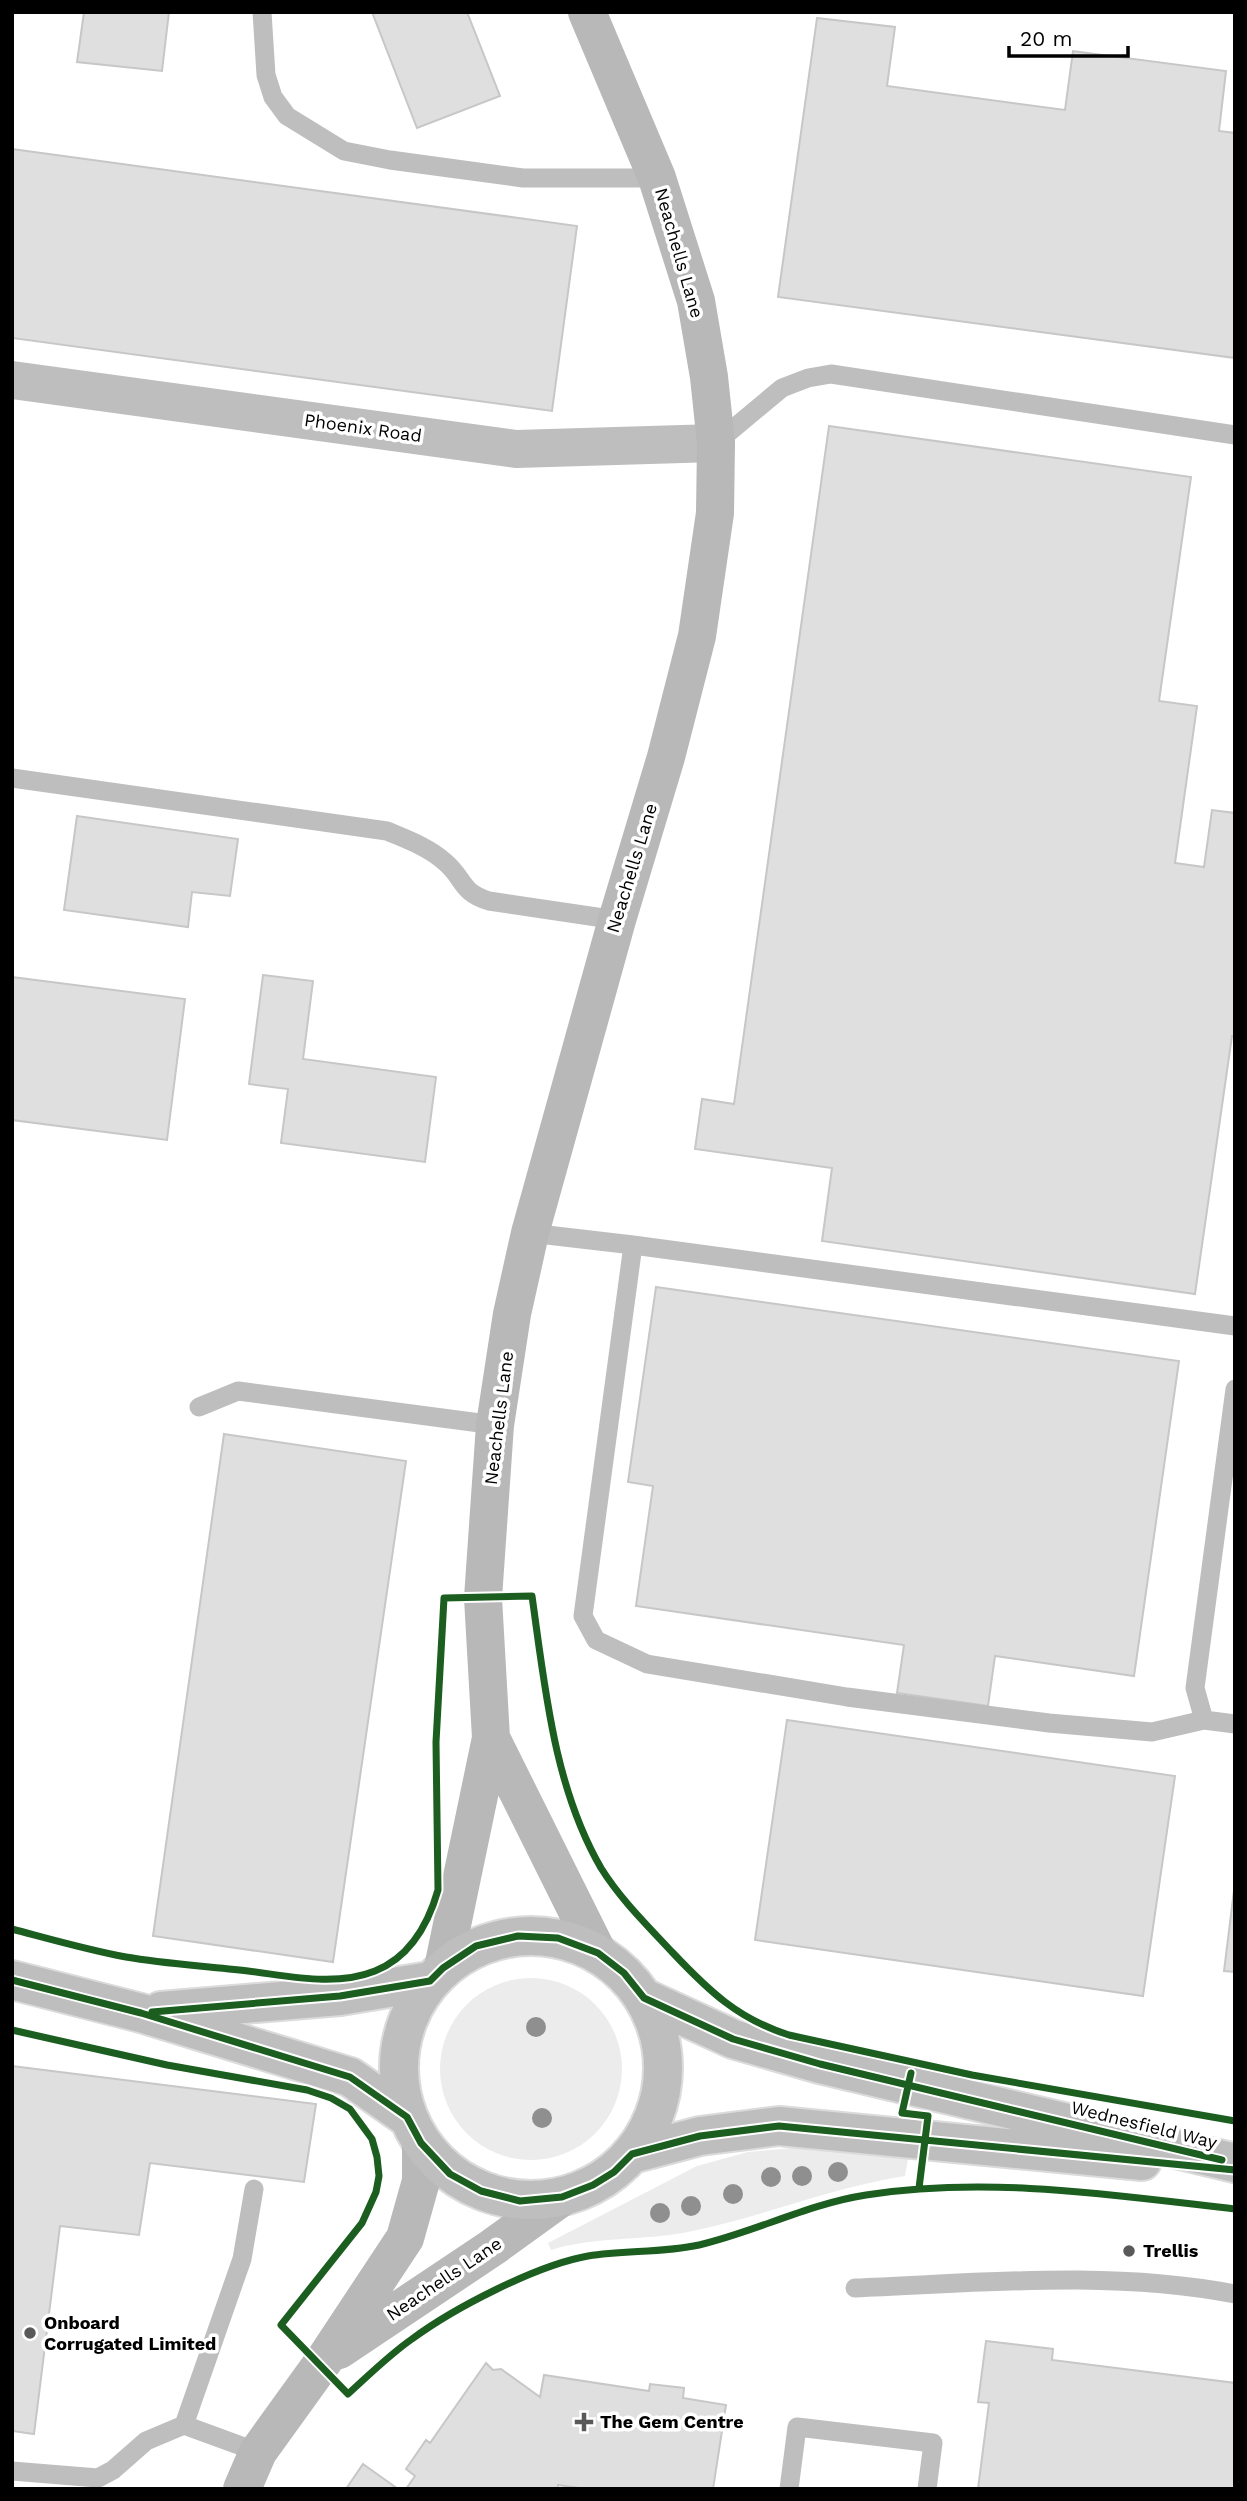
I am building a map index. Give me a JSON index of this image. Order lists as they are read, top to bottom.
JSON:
{
  "streets": {
    "main road": ["Phoenix Road", "Wednesfield Way"],
    "street": ["Neachells Lane"]
  },
  "crossings": [
    ["Neachells Lane", "Phoenix Road"]
  ],
  "places": {
    "other": ["Trellis", "Onboard Corrugated Limited"],
    "health": ["The Gem Centre"]
  },
  "scale_bar": "20 m"
}
